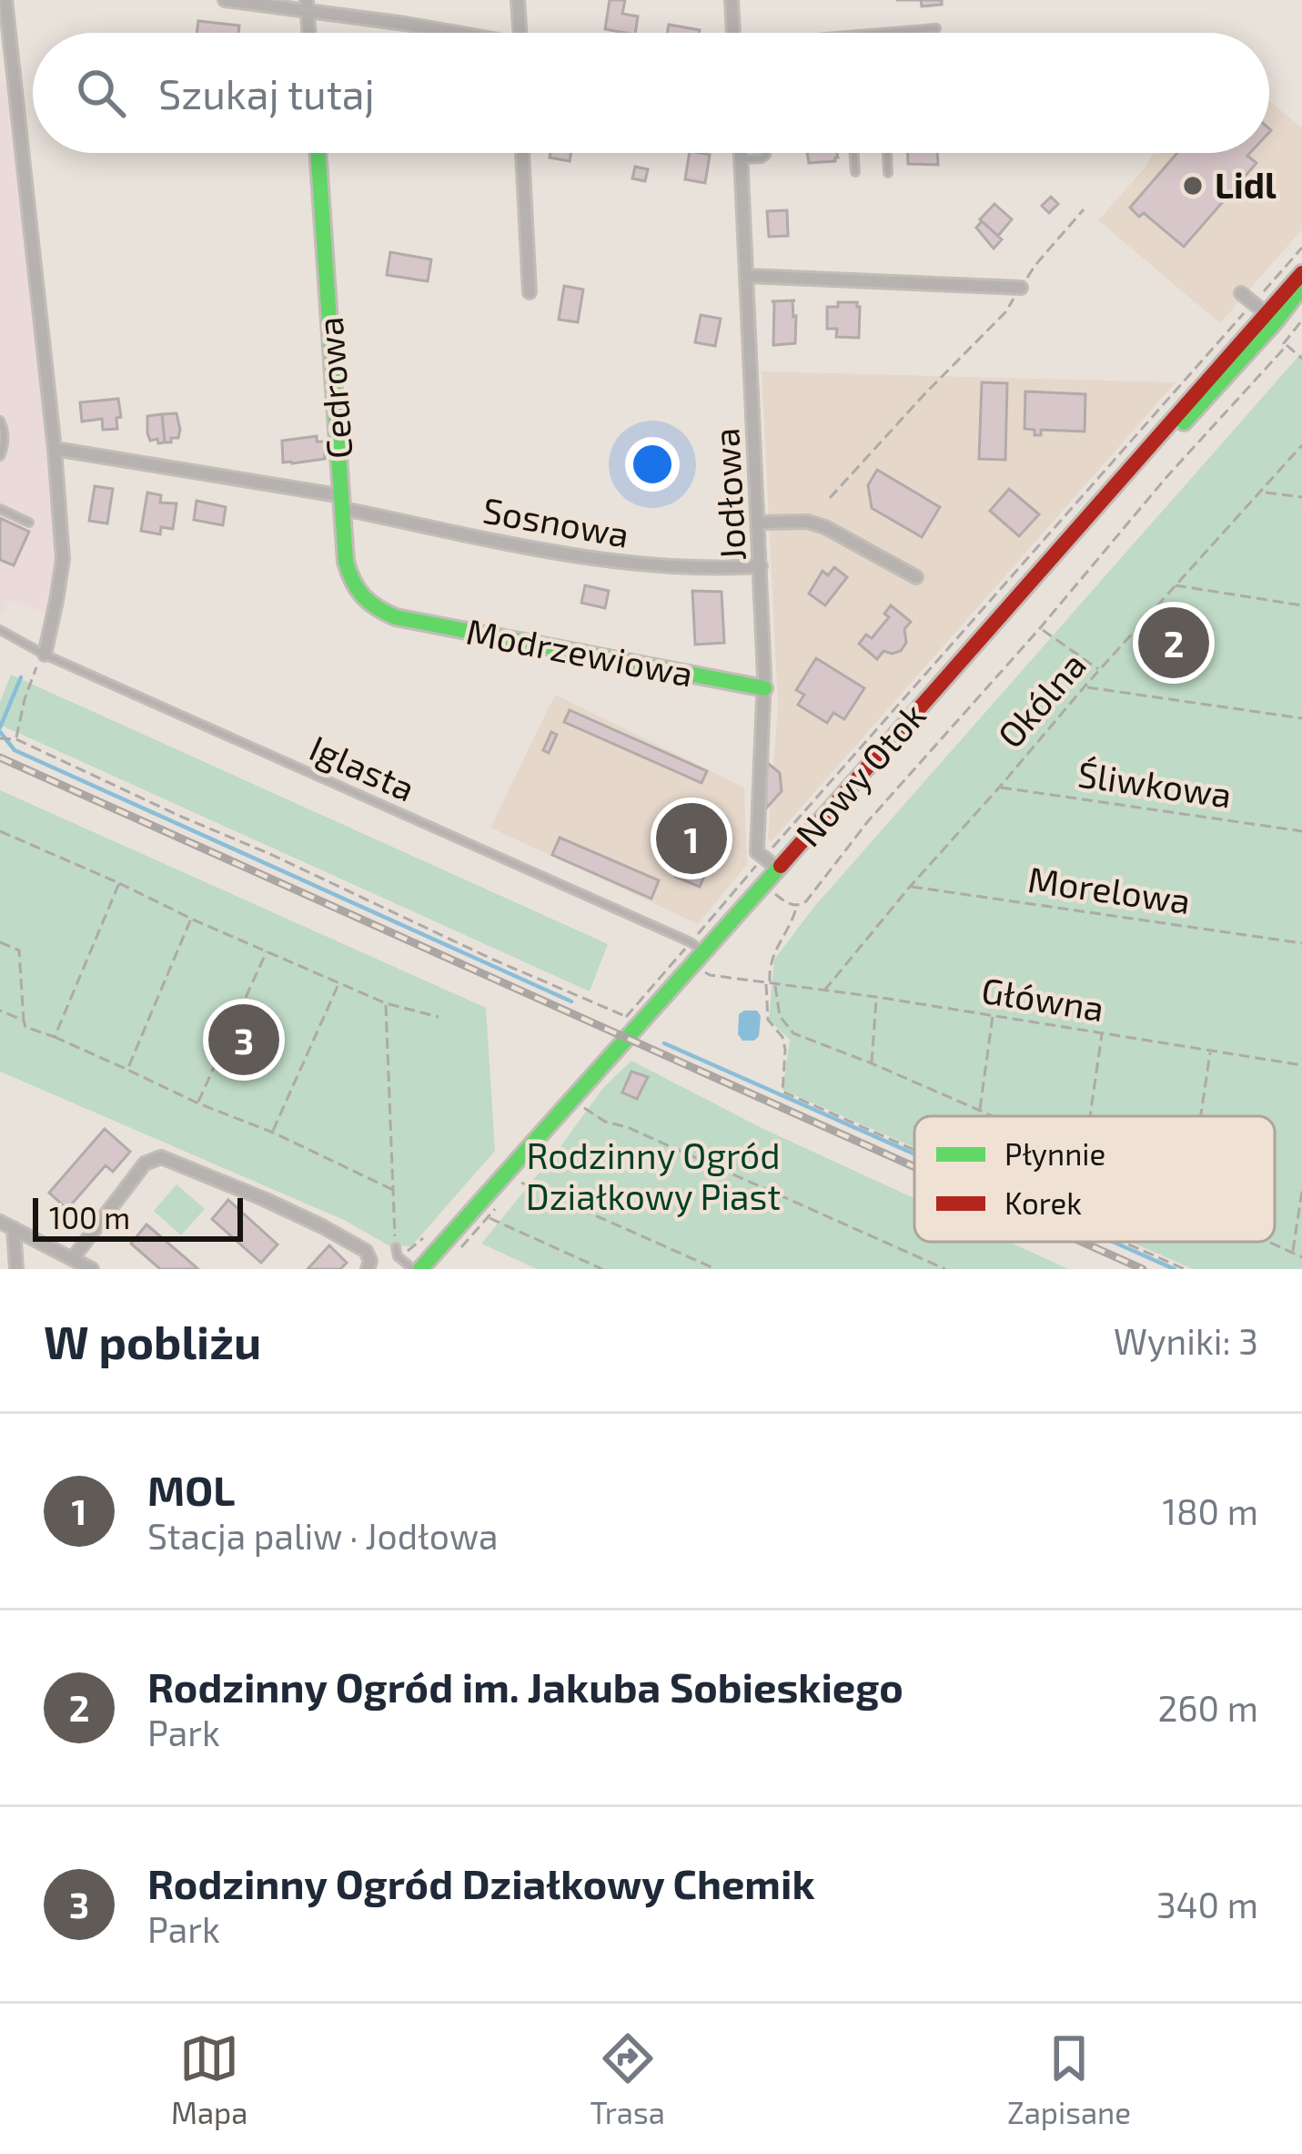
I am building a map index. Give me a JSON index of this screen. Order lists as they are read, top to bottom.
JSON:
{
  "streets": {
    "main road": ["Cedrowa", "Modrzewiowa", "Nowy Otok"],
    "street": ["Jodłowa", "Sosnowa"],
    "lane": ["Iglasta"],
    "path": [
      "Okólna",
      "Śliwkowa",
      "Morelowa",
      "Główna"
    ]
  },
  "crossings": [
    ["Cedrowa", "Sosnowa"],
    ["Cedrowa", "Modrzewiowa"],
    ["Jodłowa", "Sosnowa"],
    ["Jodłowa", "Modrzewiowa"],
    ["Jodłowa", "Nowy Otok"],
    ["Okólna", "Śliwkowa"],
    ["Okólna", "Morelowa"],
    ["Okólna", "Główna"],
    ["Iglasta", "Nowy Otok"],
    ["Iglasta", "Główna"],
    ["Nowy Otok", "Główna"]
  ],
  "parks": ["Rodzinny Ogród Działkowy Piast"],
  "places": ["Lidl"],
  "legend": ["Płynnie", "Korek"],
  "scale_bar": "100 m",
  "page": {
    "search": "Szukaj tutaj",
    "pins": ["2", "1", "3"],
    "scale": "100 m",
    "heading": ["W pobliżu", "Wyniki: 3"],
    "list": [
      {
        "mark": "1",
        "name": "MOL",
        "note": "Stacja paliw · Jodłowa",
        "value": "180 m"
      },
      {
        "mark": "2",
        "name": "Rodzinny Ogród im. Jakuba Sobieskiego",
        "note": "Park",
        "value": "260 m"
      },
      {
        "mark": "3",
        "name": "Rodzinny Ogród Działkowy Chemik",
        "note": "Park",
        "value": "340 m"
      }
    ],
    "nav": ["Mapa", "Trasa", "Zapisane"]
  }
}
